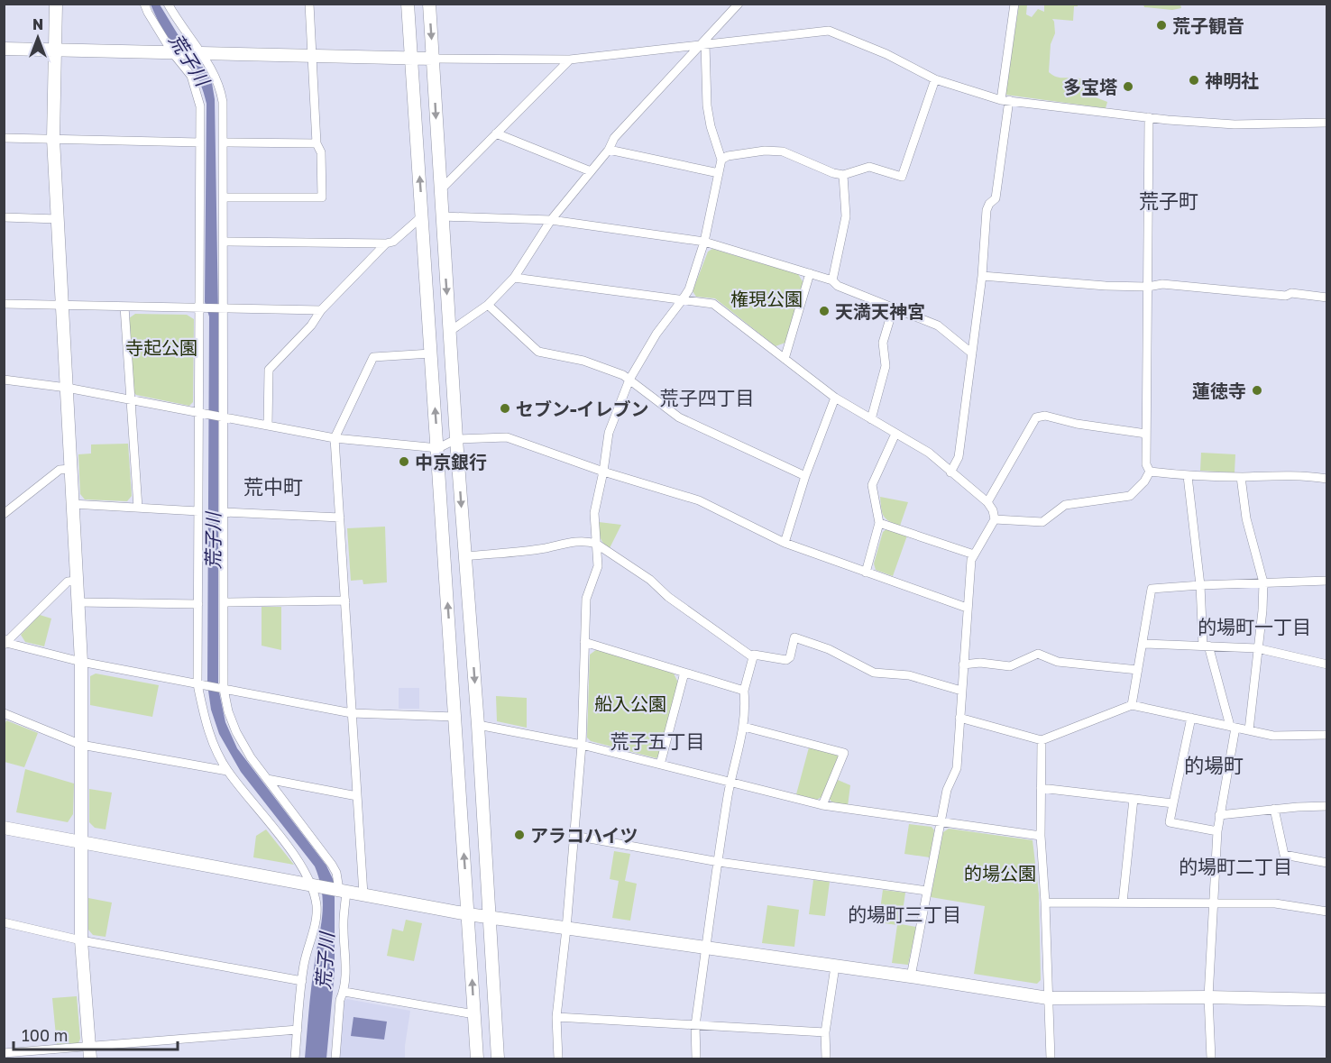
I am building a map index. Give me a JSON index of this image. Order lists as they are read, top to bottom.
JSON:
{
  "districts": [
    "荒子町",
    "荒子四丁目",
    "荒中町",
    "的場町一丁目",
    "荒子五丁目",
    "的場町",
    "的場町二丁目",
    "的場町三丁目"
  ],
  "water": ["荒子川"],
  "parks": [
    "権現公園",
    "寺起公園",
    "船入公園",
    "的場公園"
  ],
  "places": [
    "荒子観音",
    "神明社",
    "多宝塔",
    "天満天神宮",
    "蓮徳寺",
    "セブン-イレブン",
    "中京銀行",
    "アラコハイツ"
  ],
  "scale_bar": "100 m",
  "north": "top"
}
